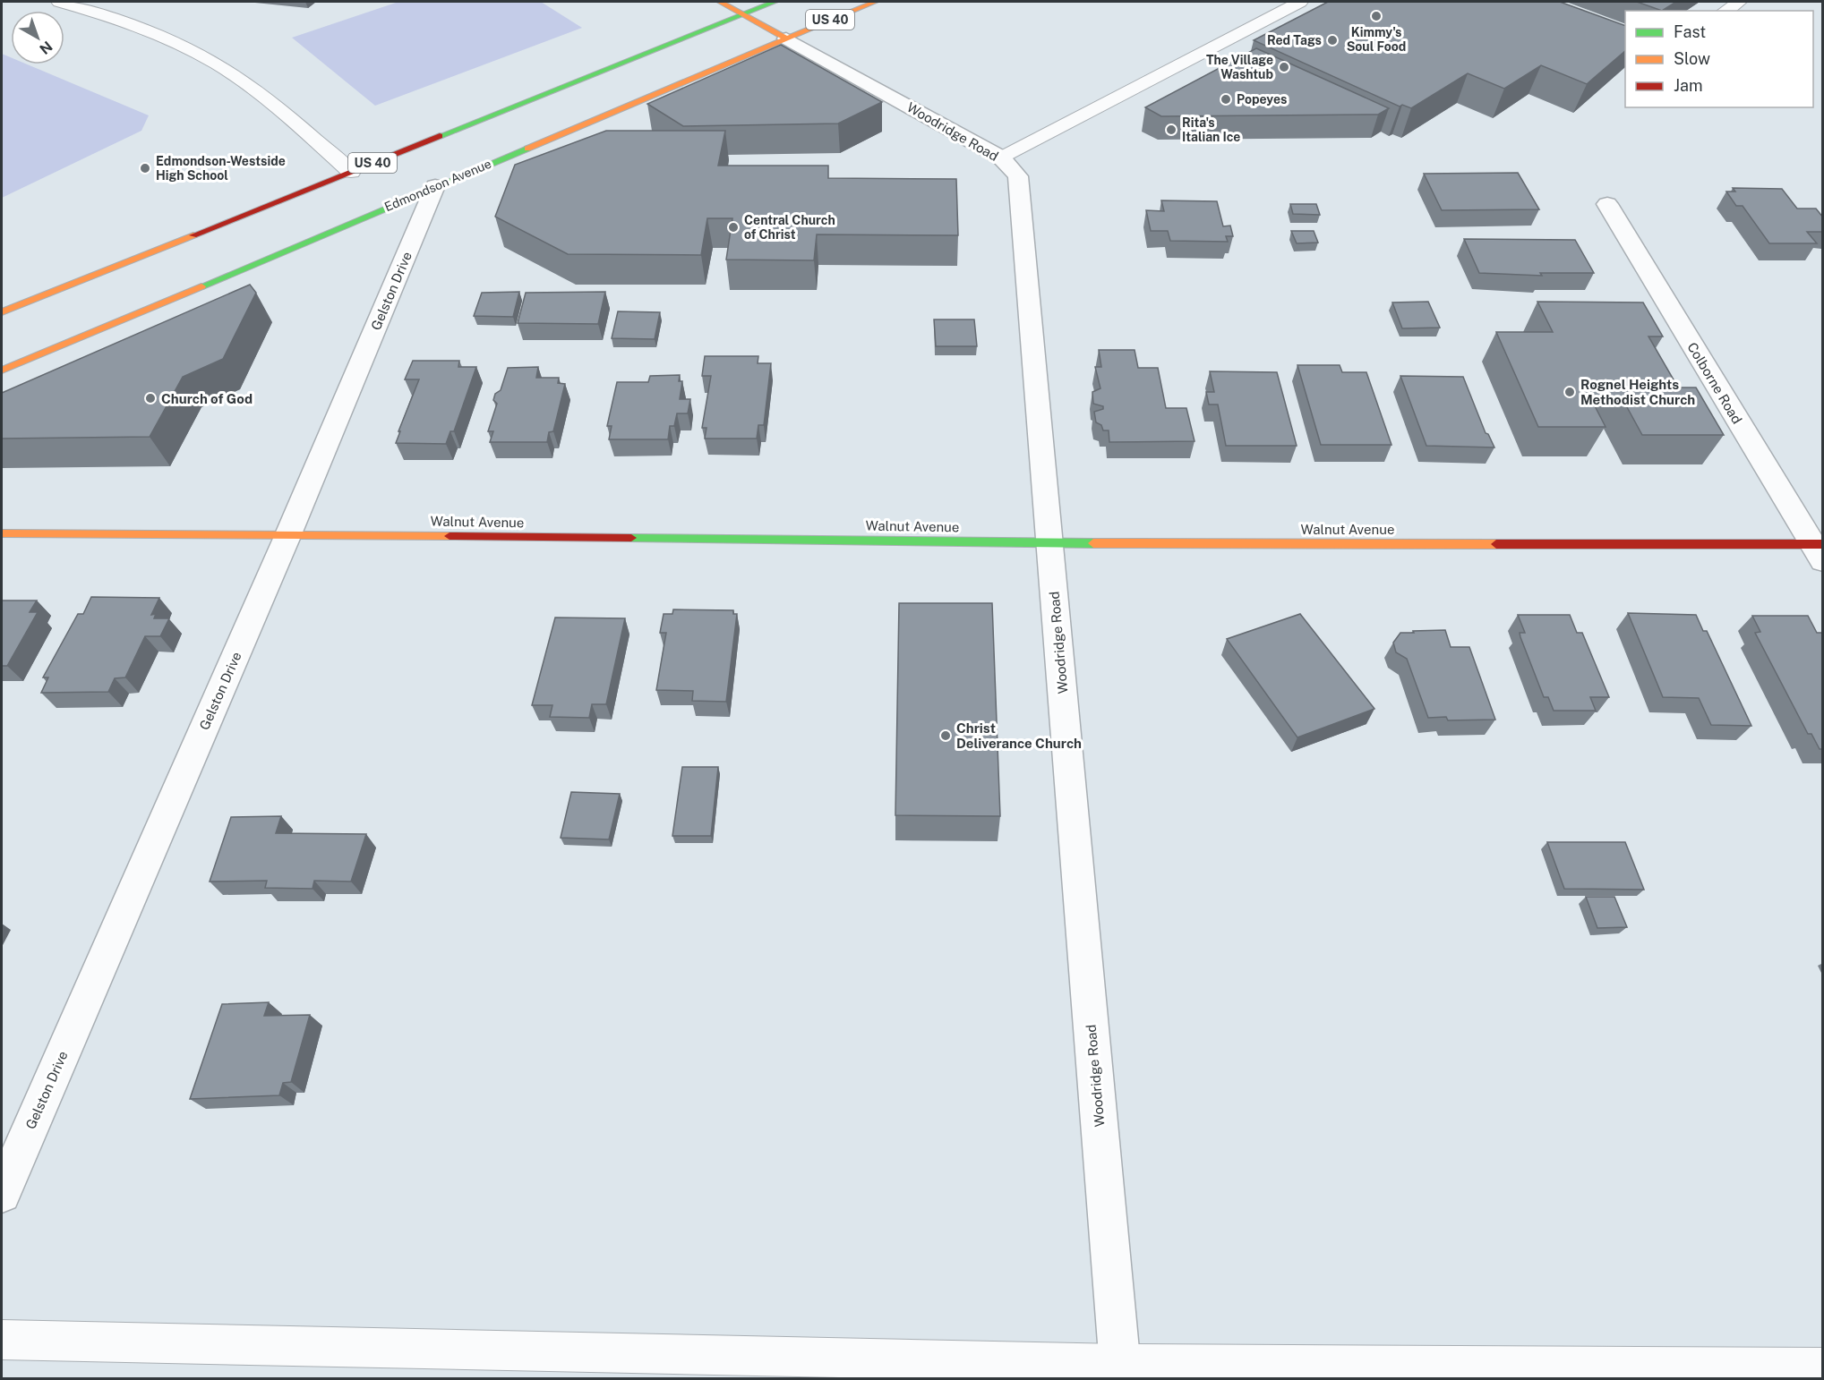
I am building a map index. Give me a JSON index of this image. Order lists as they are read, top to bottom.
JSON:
{
  "streets": {
    "main road": ["US 40", "Edmondson Avenue", "Walnut Avenue"],
    "street": ["Woodridge Road", "Gelston Drive", "Colborne Road"]
  },
  "crossings": [
    ["Woodridge Road", "Edmondson Avenue"],
    ["Woodridge Road", "Walnut Avenue"],
    ["Edmondson Avenue", "Gelston Drive"],
    ["Gelston Drive", "Walnut Avenue"],
    ["Colborne Road", "Walnut Avenue"]
  ],
  "places": [
    "Kimmy's Soul Food",
    "Red Tags",
    "The Village Washtub",
    "Popeyes",
    "Rita's Italian Ice",
    "Edmondson-Westside High School",
    "Central Church of Christ",
    "Rognel Heights Methodist Church",
    "Church of God",
    "Christ Deliverance Church"
  ],
  "legend": ["Fast", "Slow", "Jam"],
  "north": "bottom right"
}
